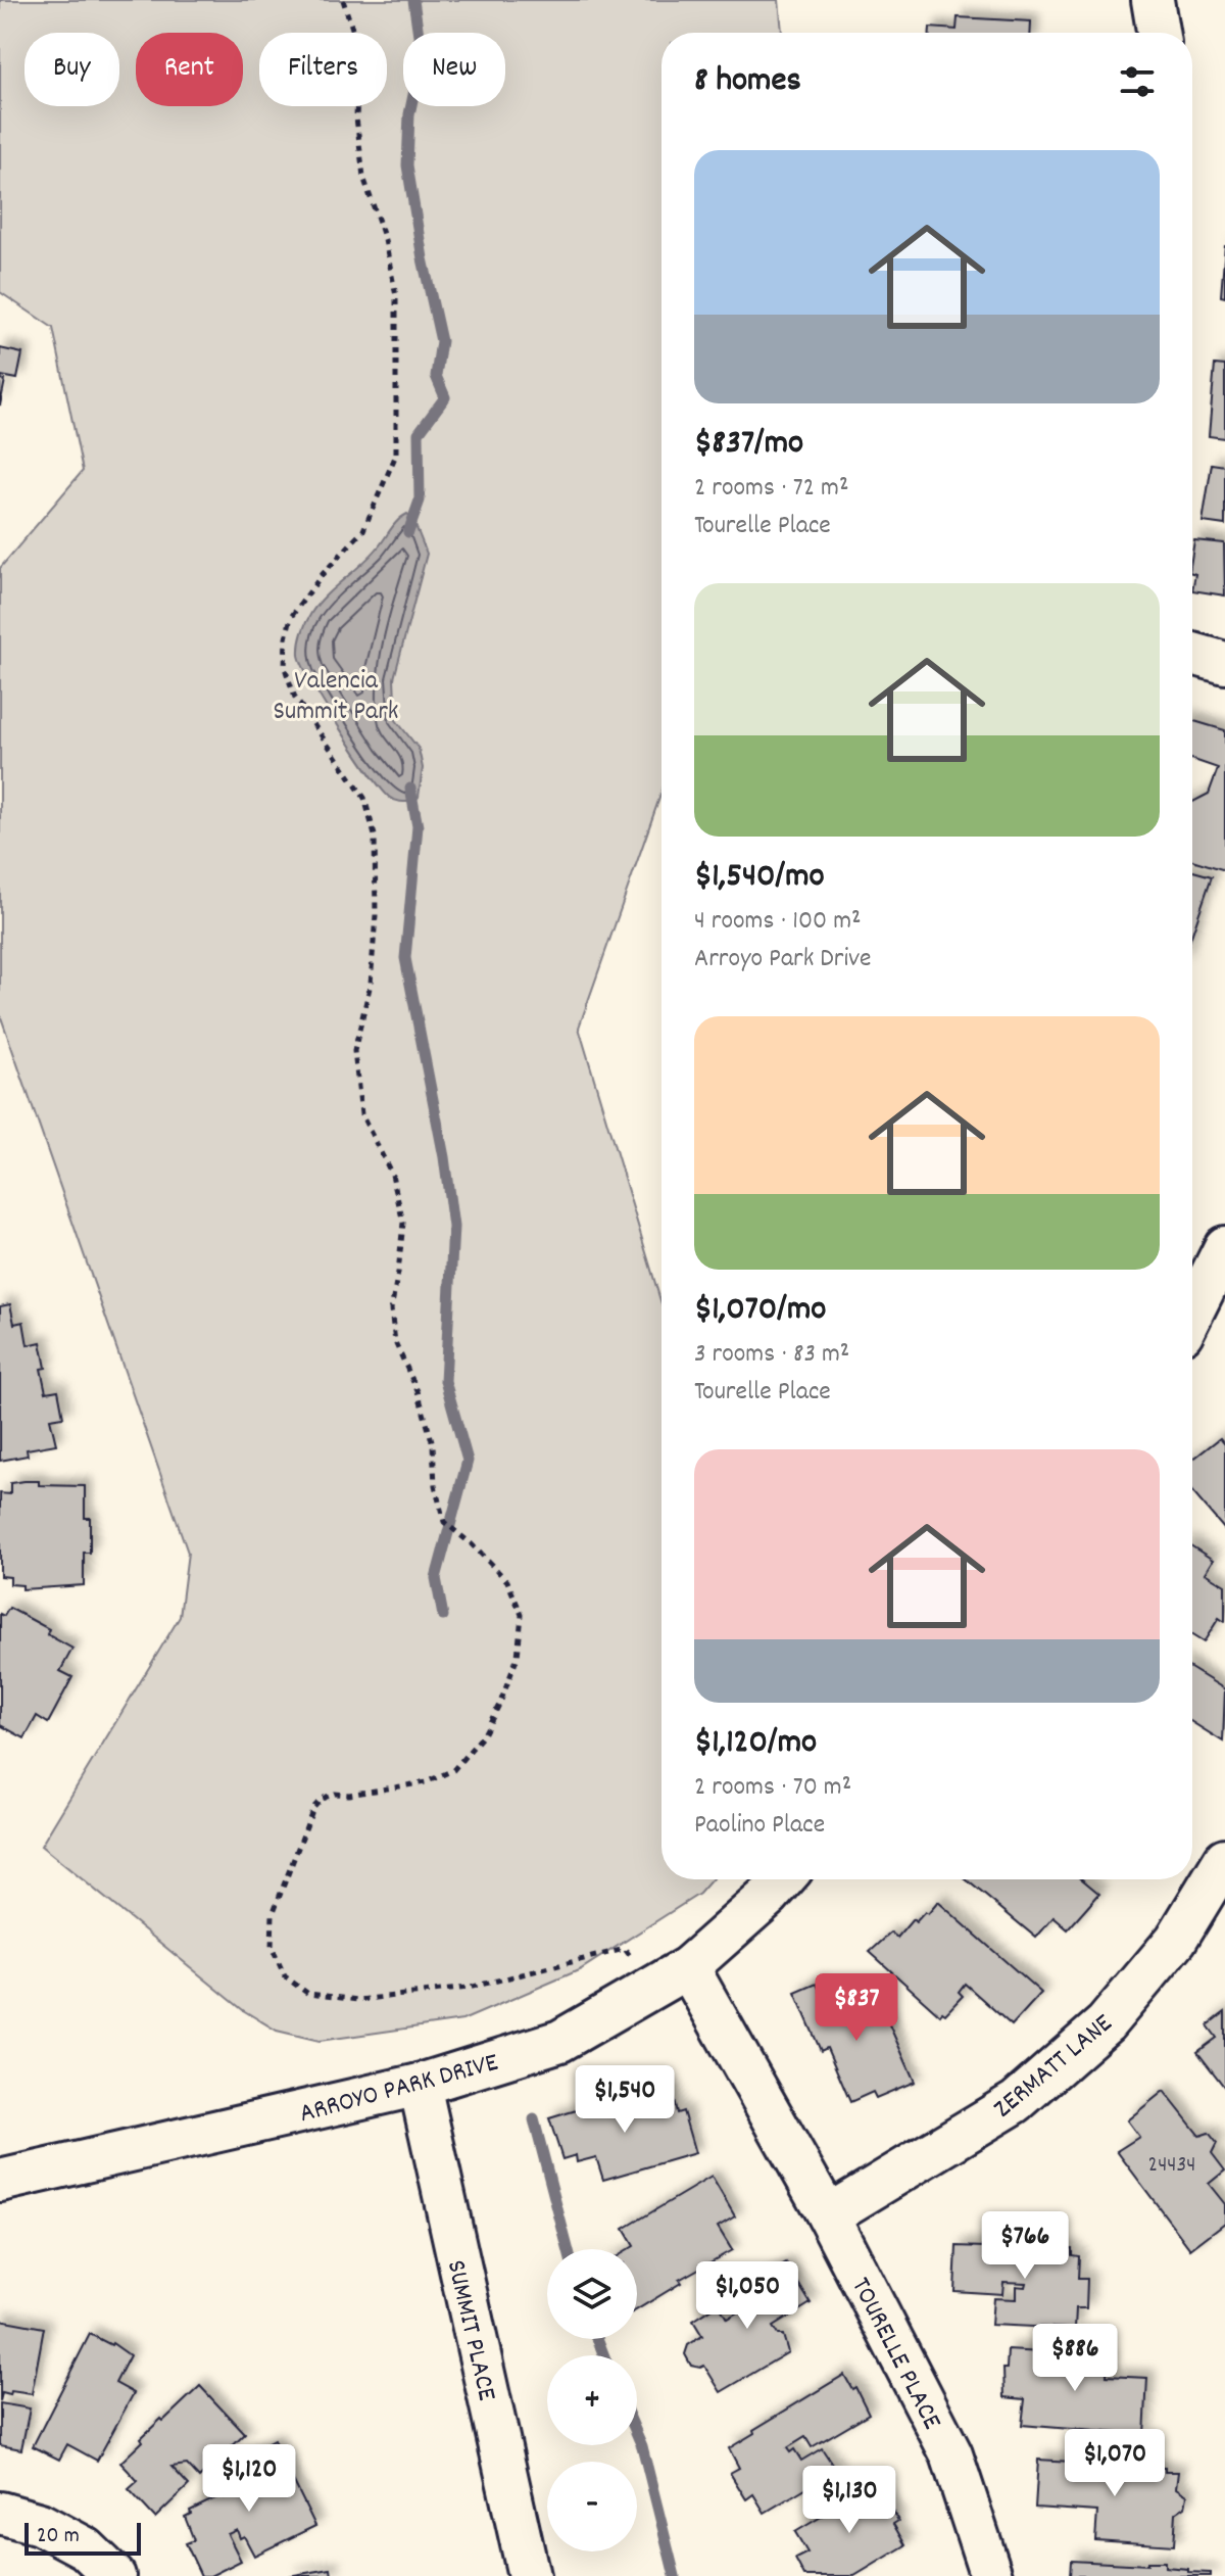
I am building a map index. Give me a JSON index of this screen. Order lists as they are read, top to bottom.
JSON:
{
  "streets": {
    "street": [
      "ZERMATT LANE",
      "ARROYO PARK DRIVE",
      "SUMMIT PLACE",
      "TOURELLE PLACE"
    ]
  },
  "crossings": [
    ["ZERMATT LANE", "TOURELLE PLACE"],
    ["ARROYO PARK DRIVE", "SUMMIT PLACE"],
    ["ARROYO PARK DRIVE", "TOURELLE PLACE"]
  ],
  "parks": ["Valencia Summit Park"],
  "house_numbers": ["24434"],
  "scale_bar": "20 m",
  "page": {
    "chip": [
      "Buy",
      "Rent",
      "Filters",
      "New"
    ],
    "heading": "8 homes",
    "list": [
      {
        "name": "$837/mo",
        "note": "2 rooms · 72 m² · Tourelle Place"
      },
      {
        "name": "$1,540/mo",
        "note": "4 rooms · 100 m² · Arroyo Park Drive"
      },
      {
        "name": "$1,070/mo",
        "note": "3 rooms · 83 m² · Tourelle Place"
      },
      {
        "name": "$1,120/mo",
        "note": "2 rooms · 70 m² · Paolino Place"
      }
    ],
    "price": [
      "$837",
      "$1,540",
      "$766",
      "$1,050",
      "$886",
      "$1,070",
      "$1,120",
      "$1,130"
    ],
    "map_buttons": ["+", "−"],
    "scale": "20 m"
  }
}
